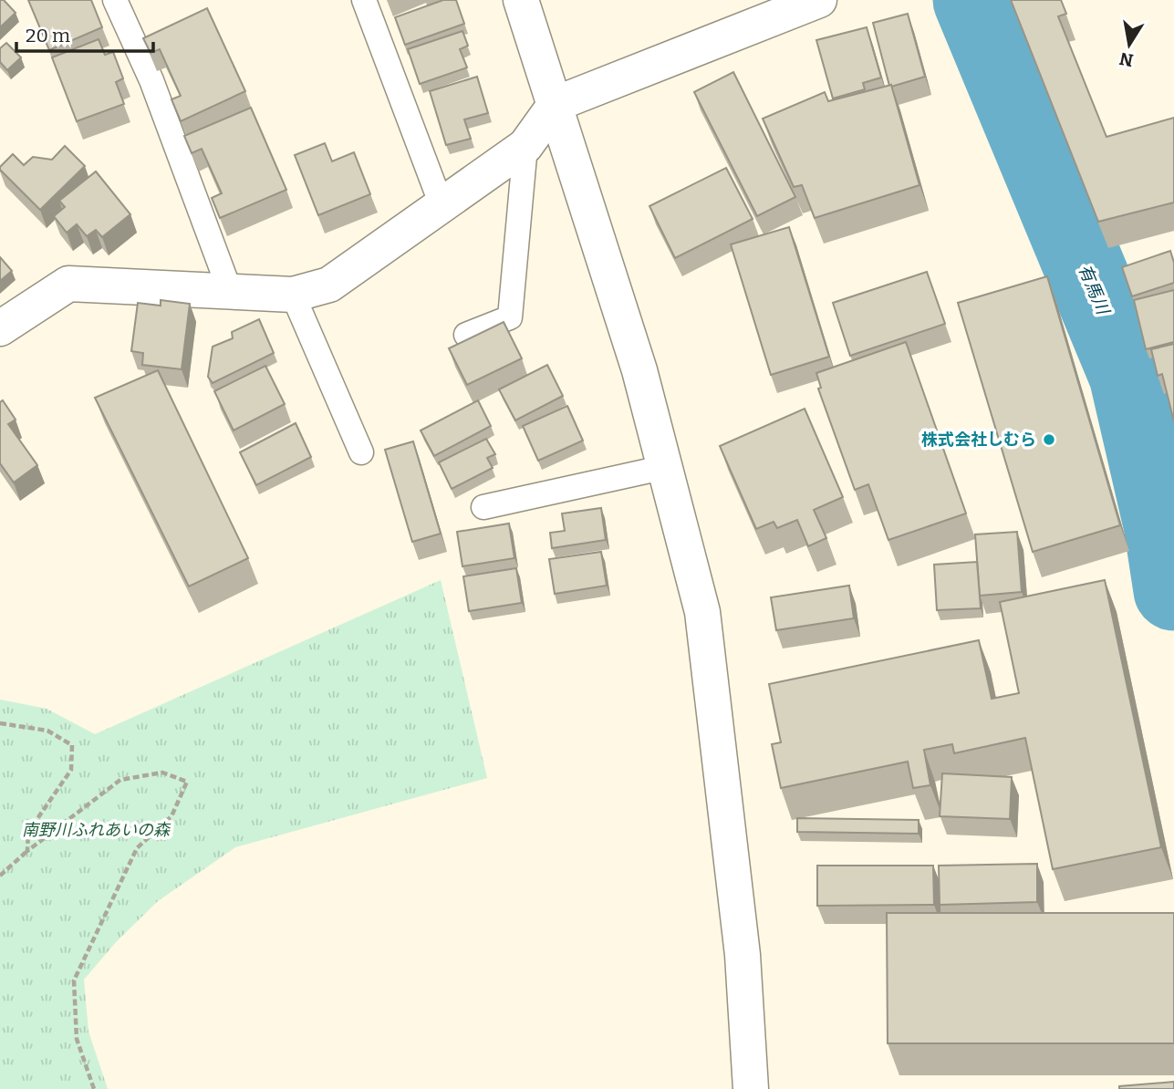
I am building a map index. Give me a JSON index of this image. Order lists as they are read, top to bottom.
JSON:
{
  "water": ["有馬川"],
  "parks": ["南野川ふれあいの森"],
  "places": ["株式会社しむら"],
  "scale_bar": "20 m",
  "north": "bottom"
}
